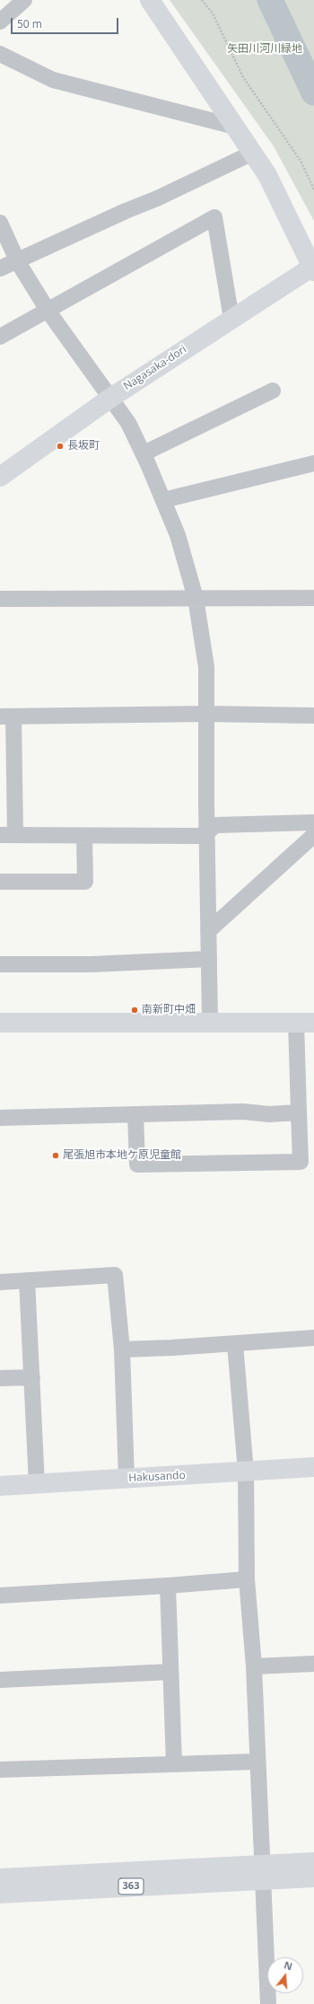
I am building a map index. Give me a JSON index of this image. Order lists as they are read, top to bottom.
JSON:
{
  "streets": {
    "main road": ["Nagasaka-dori", "Hakusando", "363"]
  },
  "parks": ["矢田川河川緑地"],
  "places": ["長坂町", "南新町中畑", "尾張旭市本地ケ原児童館"],
  "scale_bar": "50 m",
  "north": "top"
}
